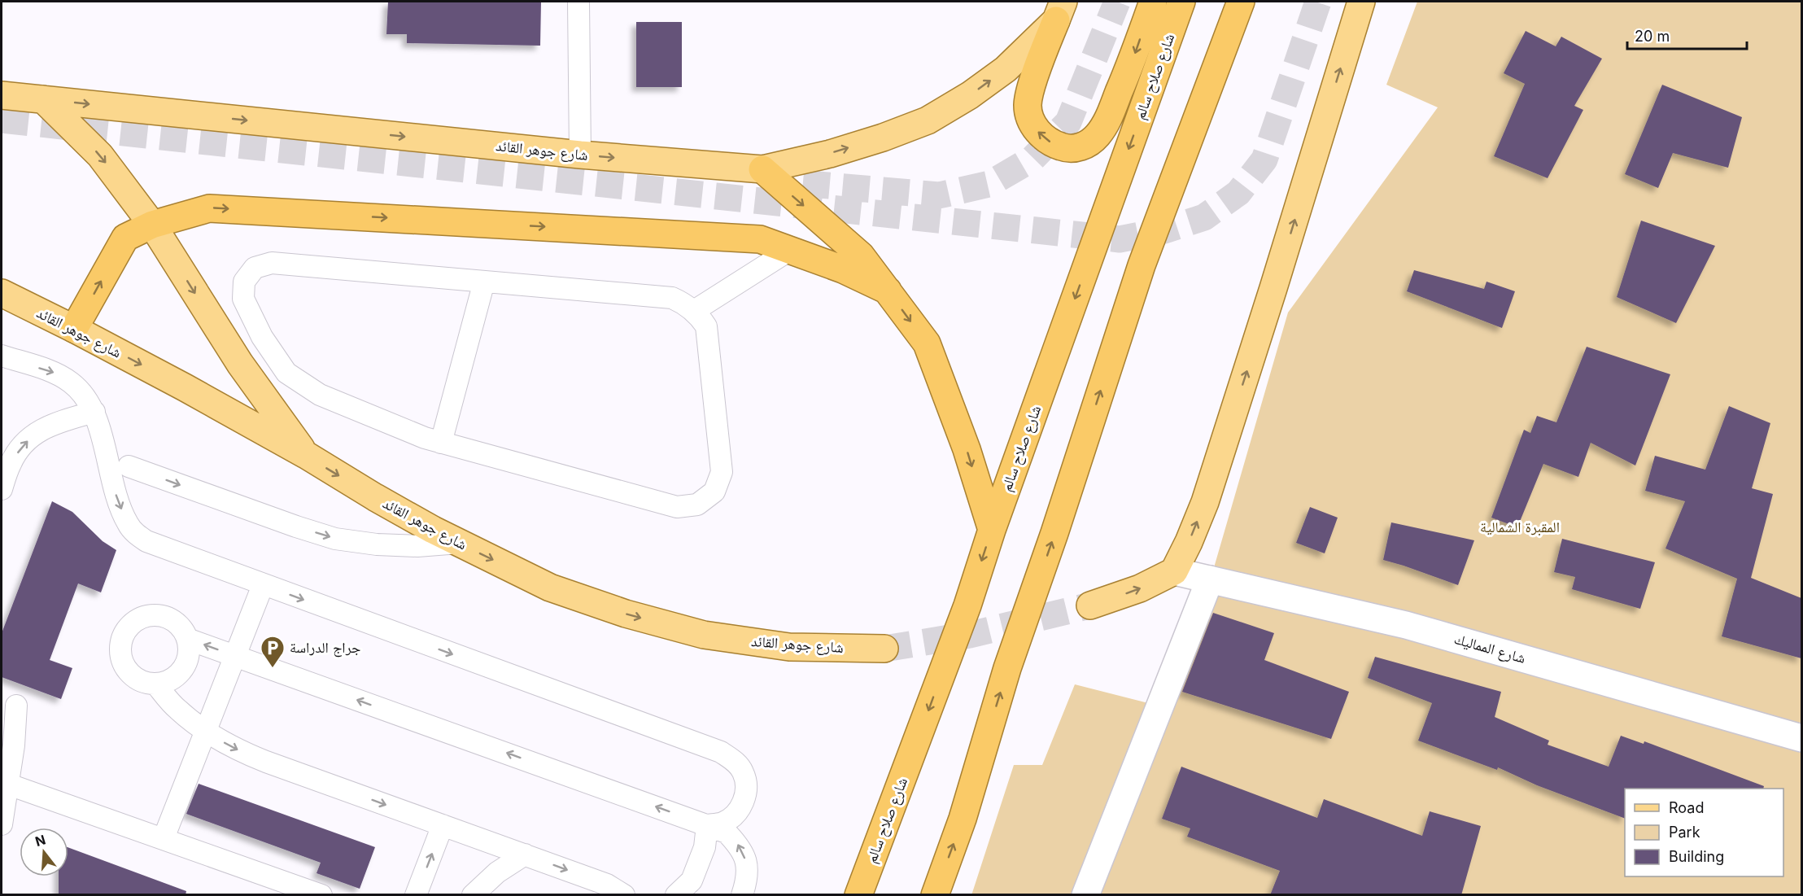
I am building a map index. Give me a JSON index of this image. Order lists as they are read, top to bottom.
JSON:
{
  "streets": {
    "highway": ["شارع صلاح سالم"],
    "main road": ["شارع جوهر القائد"],
    "street": ["شارع المماليك"]
  },
  "one_way": ["شارع جوهر القائد"],
  "parks": ["المقبرة الشمالية"],
  "places": {
    "parking": ["جراج الدراسة"]
  },
  "legend": ["Road", "Park", "Building"],
  "scale_bar": "20 m",
  "north": "top"
}
